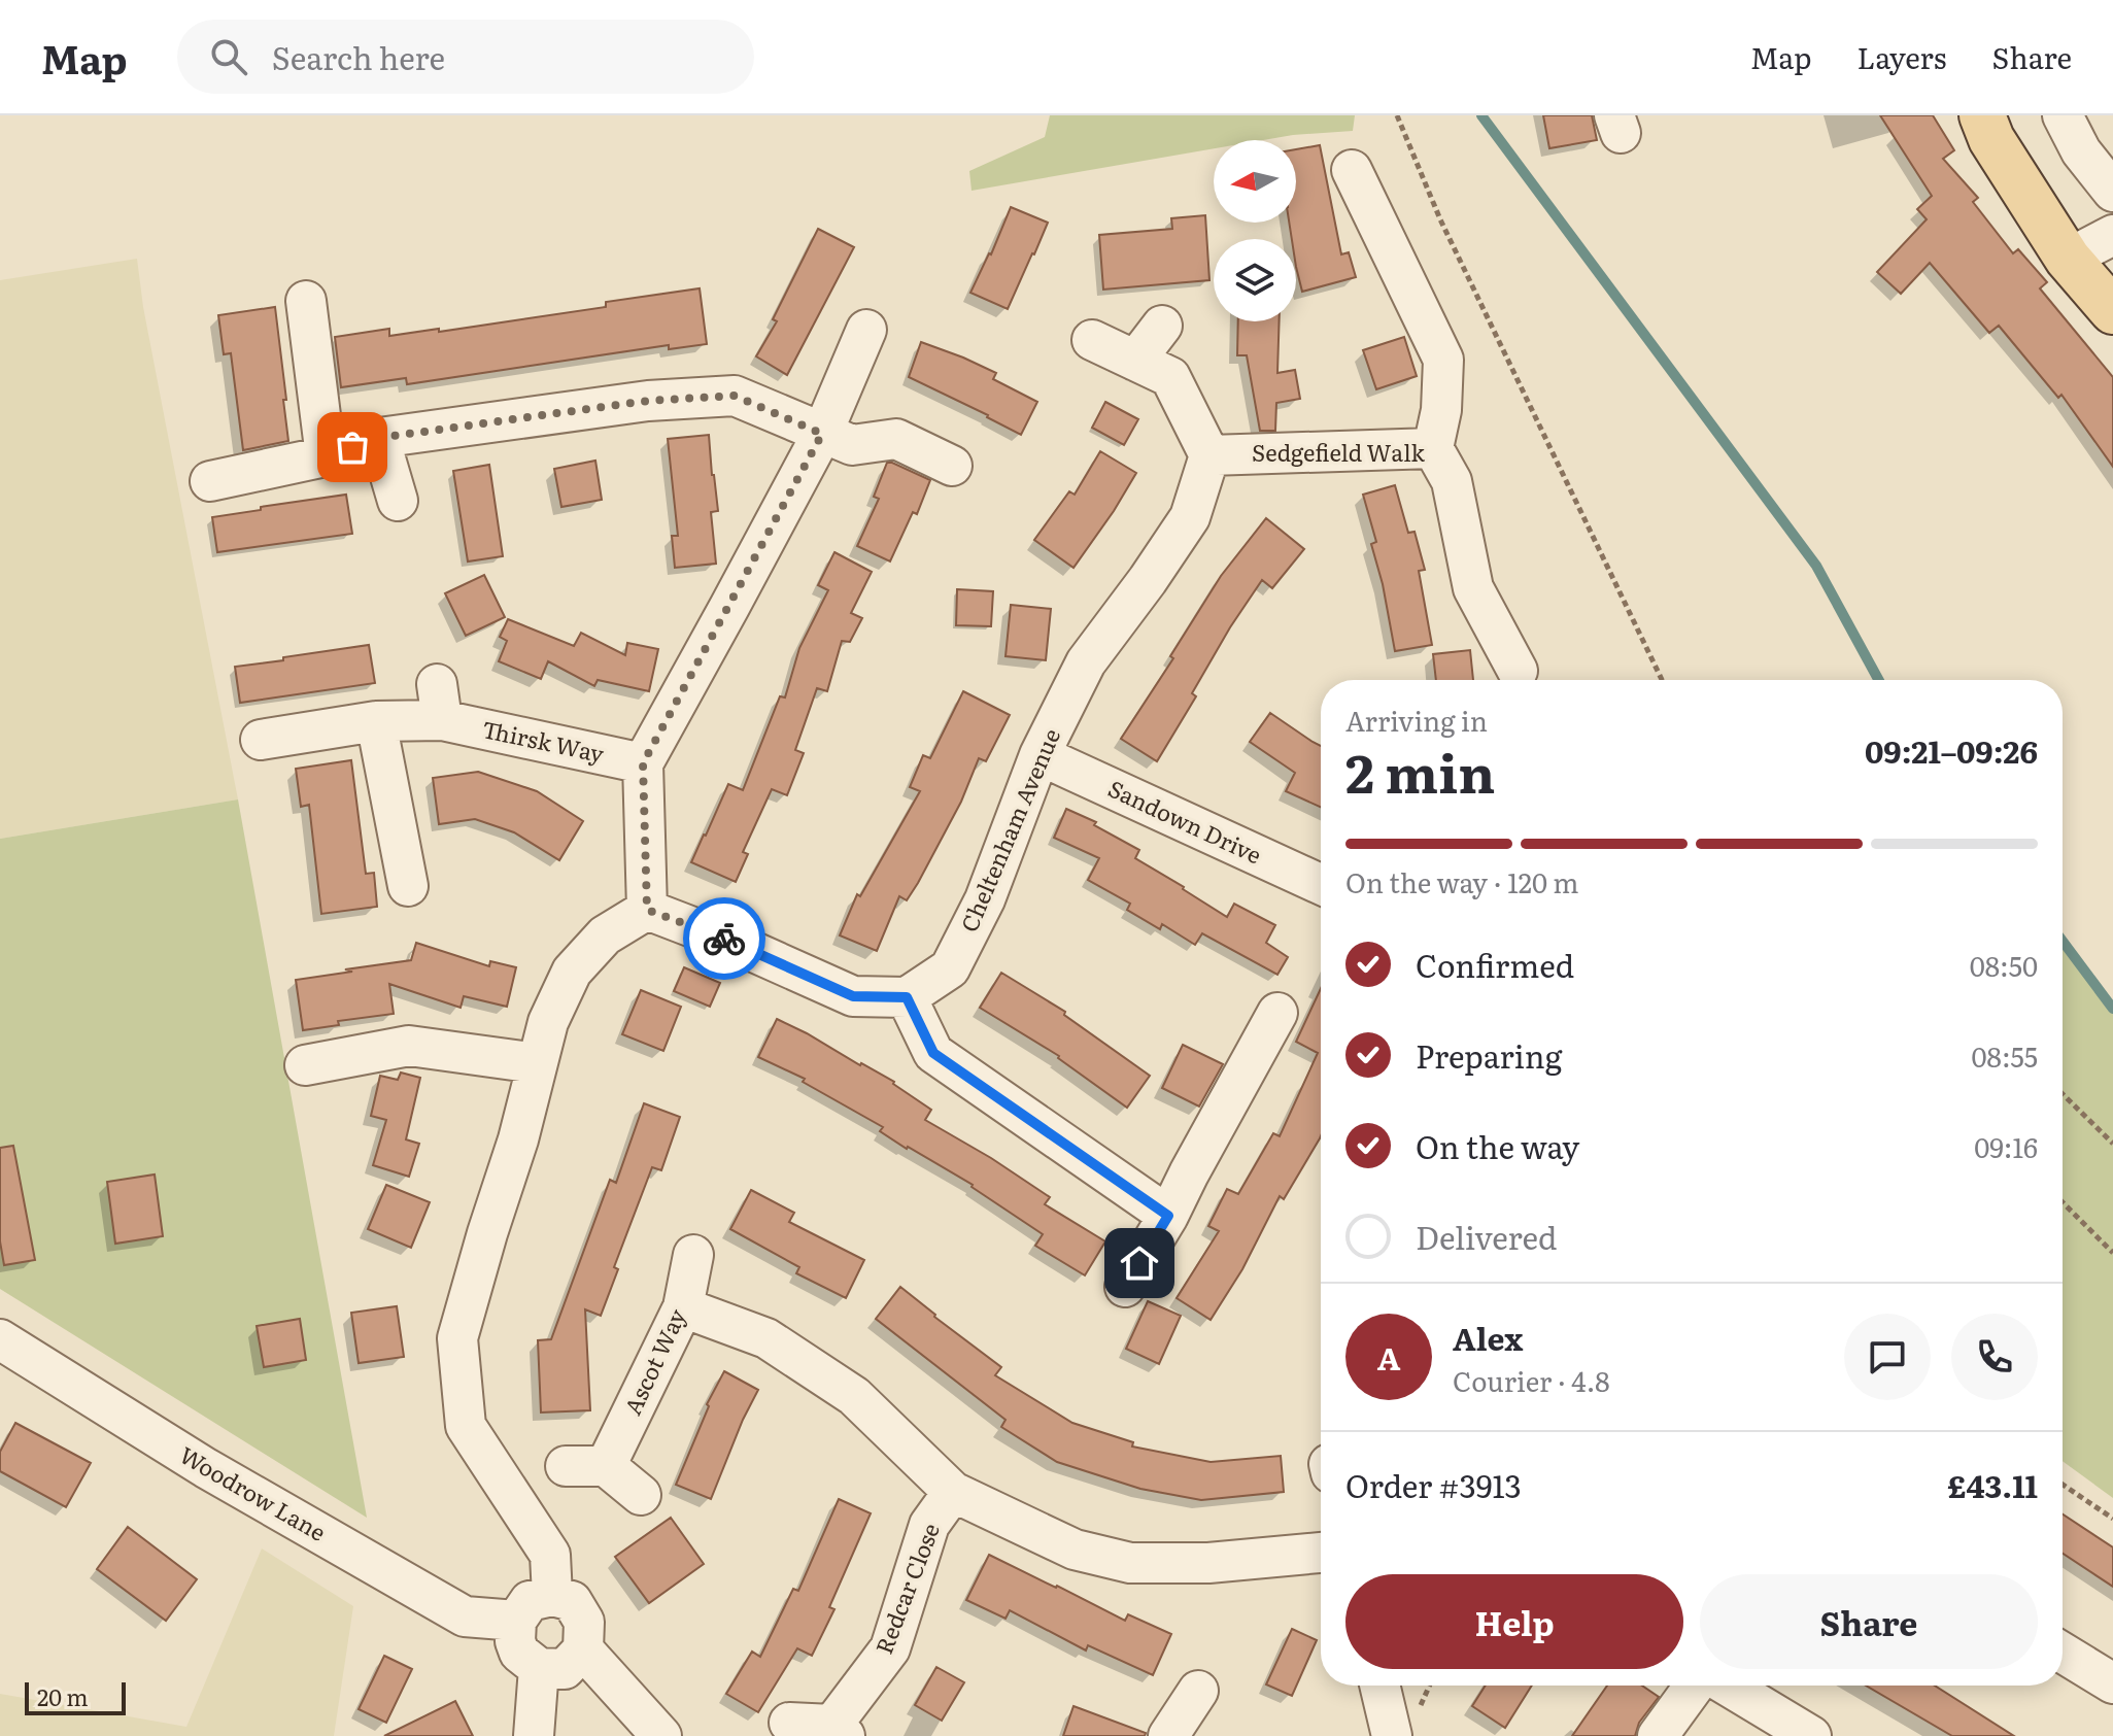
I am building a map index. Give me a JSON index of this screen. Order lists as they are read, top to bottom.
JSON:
{
  "streets": {
    "street": [
      "Sedgefield Walk",
      "Thirsk Way",
      "Sandown Drive",
      "Cheltenham Avenue",
      "Ascot Way",
      "Woodrow Lane",
      "Redcar Close"
    ]
  },
  "crossings": [
    ["Sedgefield Walk", "Cheltenham Avenue"],
    ["Sandown Drive", "Cheltenham Avenue"]
  ],
  "scale_bar": "20 m",
  "north": "left",
  "page": {
    "header": "Map",
    "search": "Search here",
    "nav": ["Map", "Layers", "Share"],
    "heading": ["2 min", "Arriving in", "09:21–09:26"],
    "panel": [
      "Alex",
      "Courier · 4.8",
      "Order #3913",
      "£43.11"
    ],
    "bar": "On the way · 120 m",
    "list": [
      ["Confirmed", "08:50"],
      ["Preparing", "08:55"],
      ["On the way", "09:16"],
      "Delivered"
    ],
    "round": "A",
    "buttons": ["Help", "Share"],
    "scale": "20 m"
  }
}
